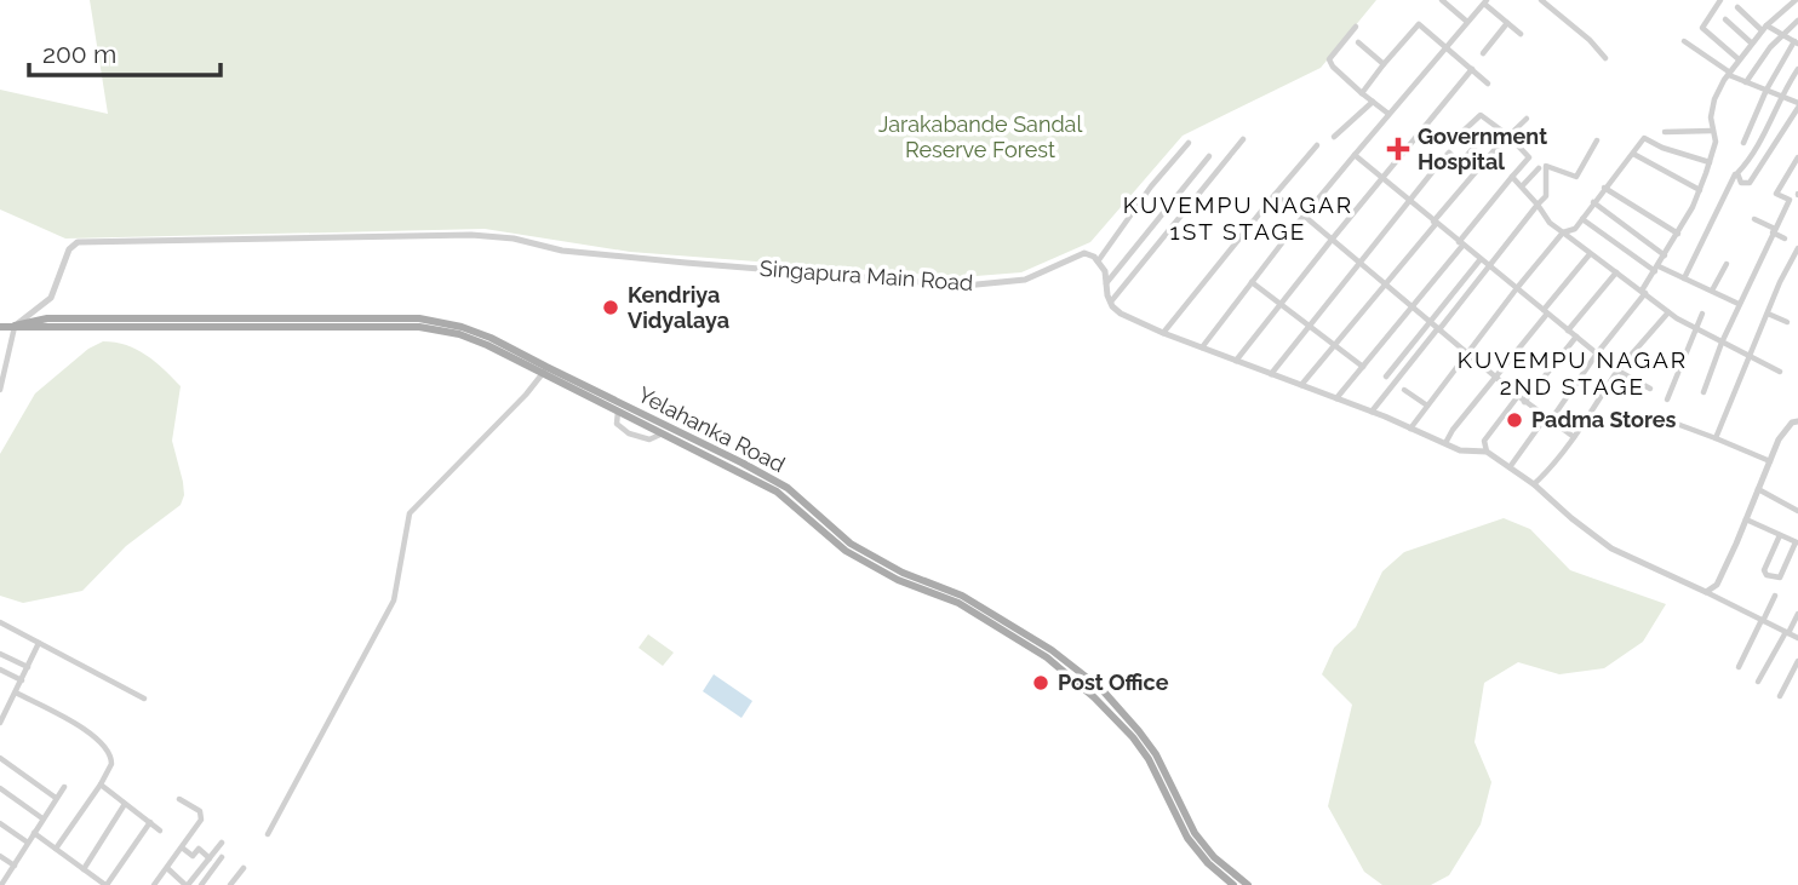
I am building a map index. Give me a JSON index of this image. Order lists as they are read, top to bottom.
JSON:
{
  "streets": {
    "main road": ["Yelahanka Road"],
    "street": ["Singapura Main Road"]
  },
  "crossings": [
    ["Singapura Main Road", "Yelahanka Road"]
  ],
  "districts": ["KUVEMPU NAGAR 1ST STAGE", "KUVEMPU NAGAR 2ND STAGE"],
  "parks": ["Jarakabande Sandal Reserve Forest"],
  "places": {
    "health": ["Government Hospital"],
    "other": ["Kendriya Vidyalaya", "Padma Stores", "Post Office"]
  },
  "scale_bar": "200 m"
}
